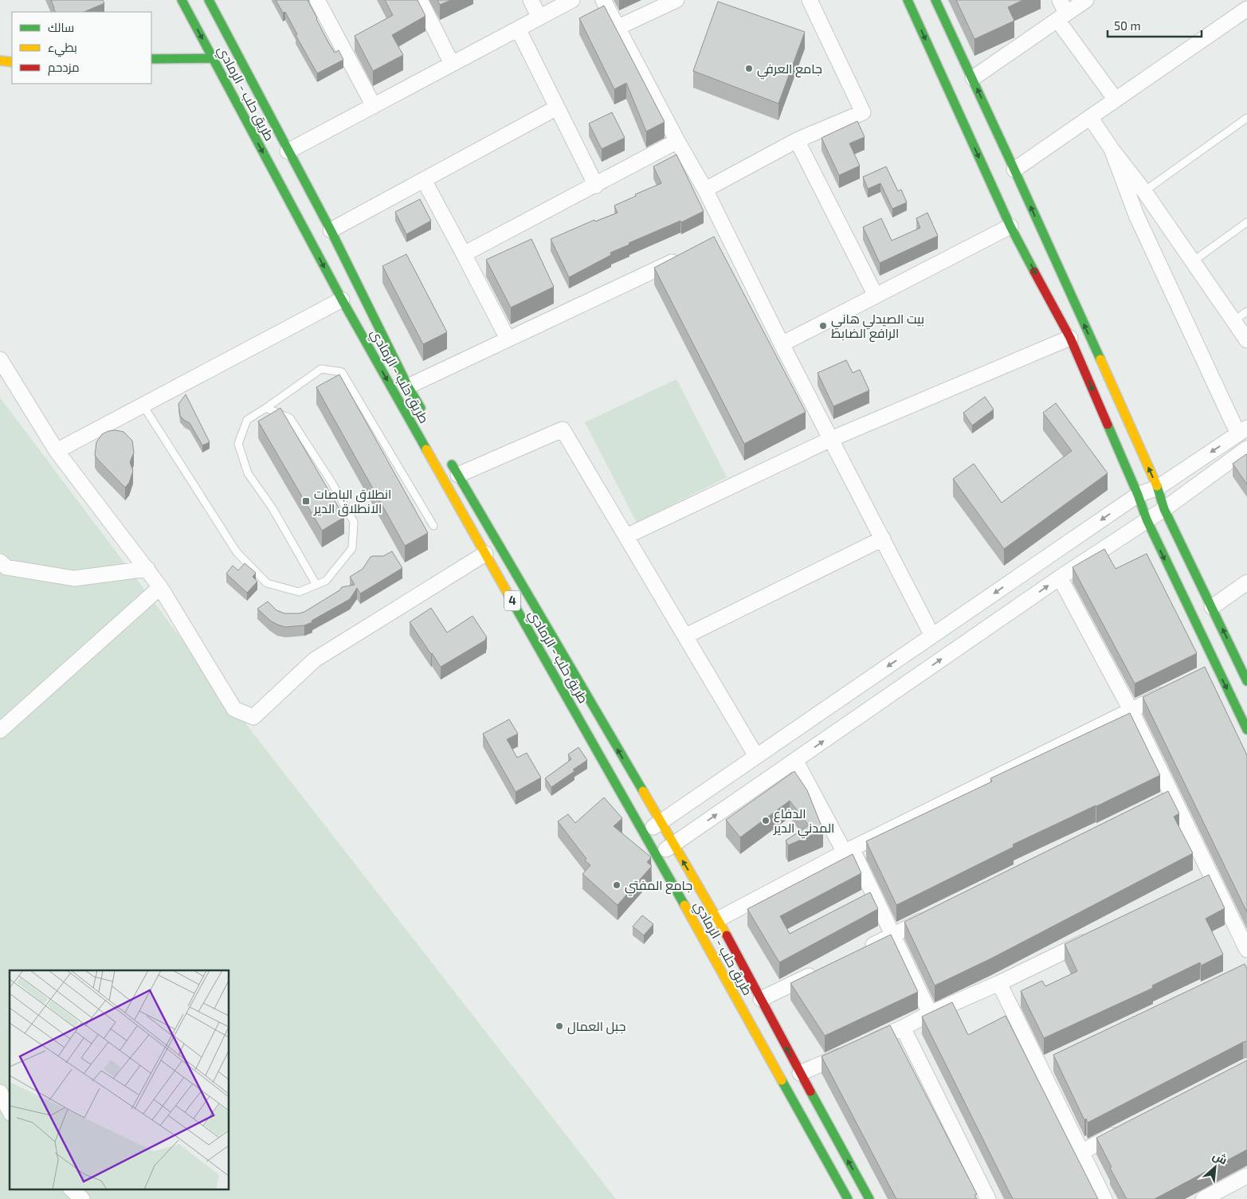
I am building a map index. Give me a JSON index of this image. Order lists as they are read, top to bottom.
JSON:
{
  "streets": {
    "main road": ["طريق حلب - الرمادي", "4"]
  },
  "places": {
    "other": [
      "جامع العرفي",
      "بيت الصيدلي هاني الرافع الضابط",
      "الدفاع المدني الدير",
      "جامع المفتي",
      "جبل العمال"
    ],
    "transit": ["انطلاق الباصات الانطلاق الدير"]
  },
  "legend": ["سالك", "بطيء", "مزدحم"],
  "scale_bar": "50 m",
  "north": "top right"
}
